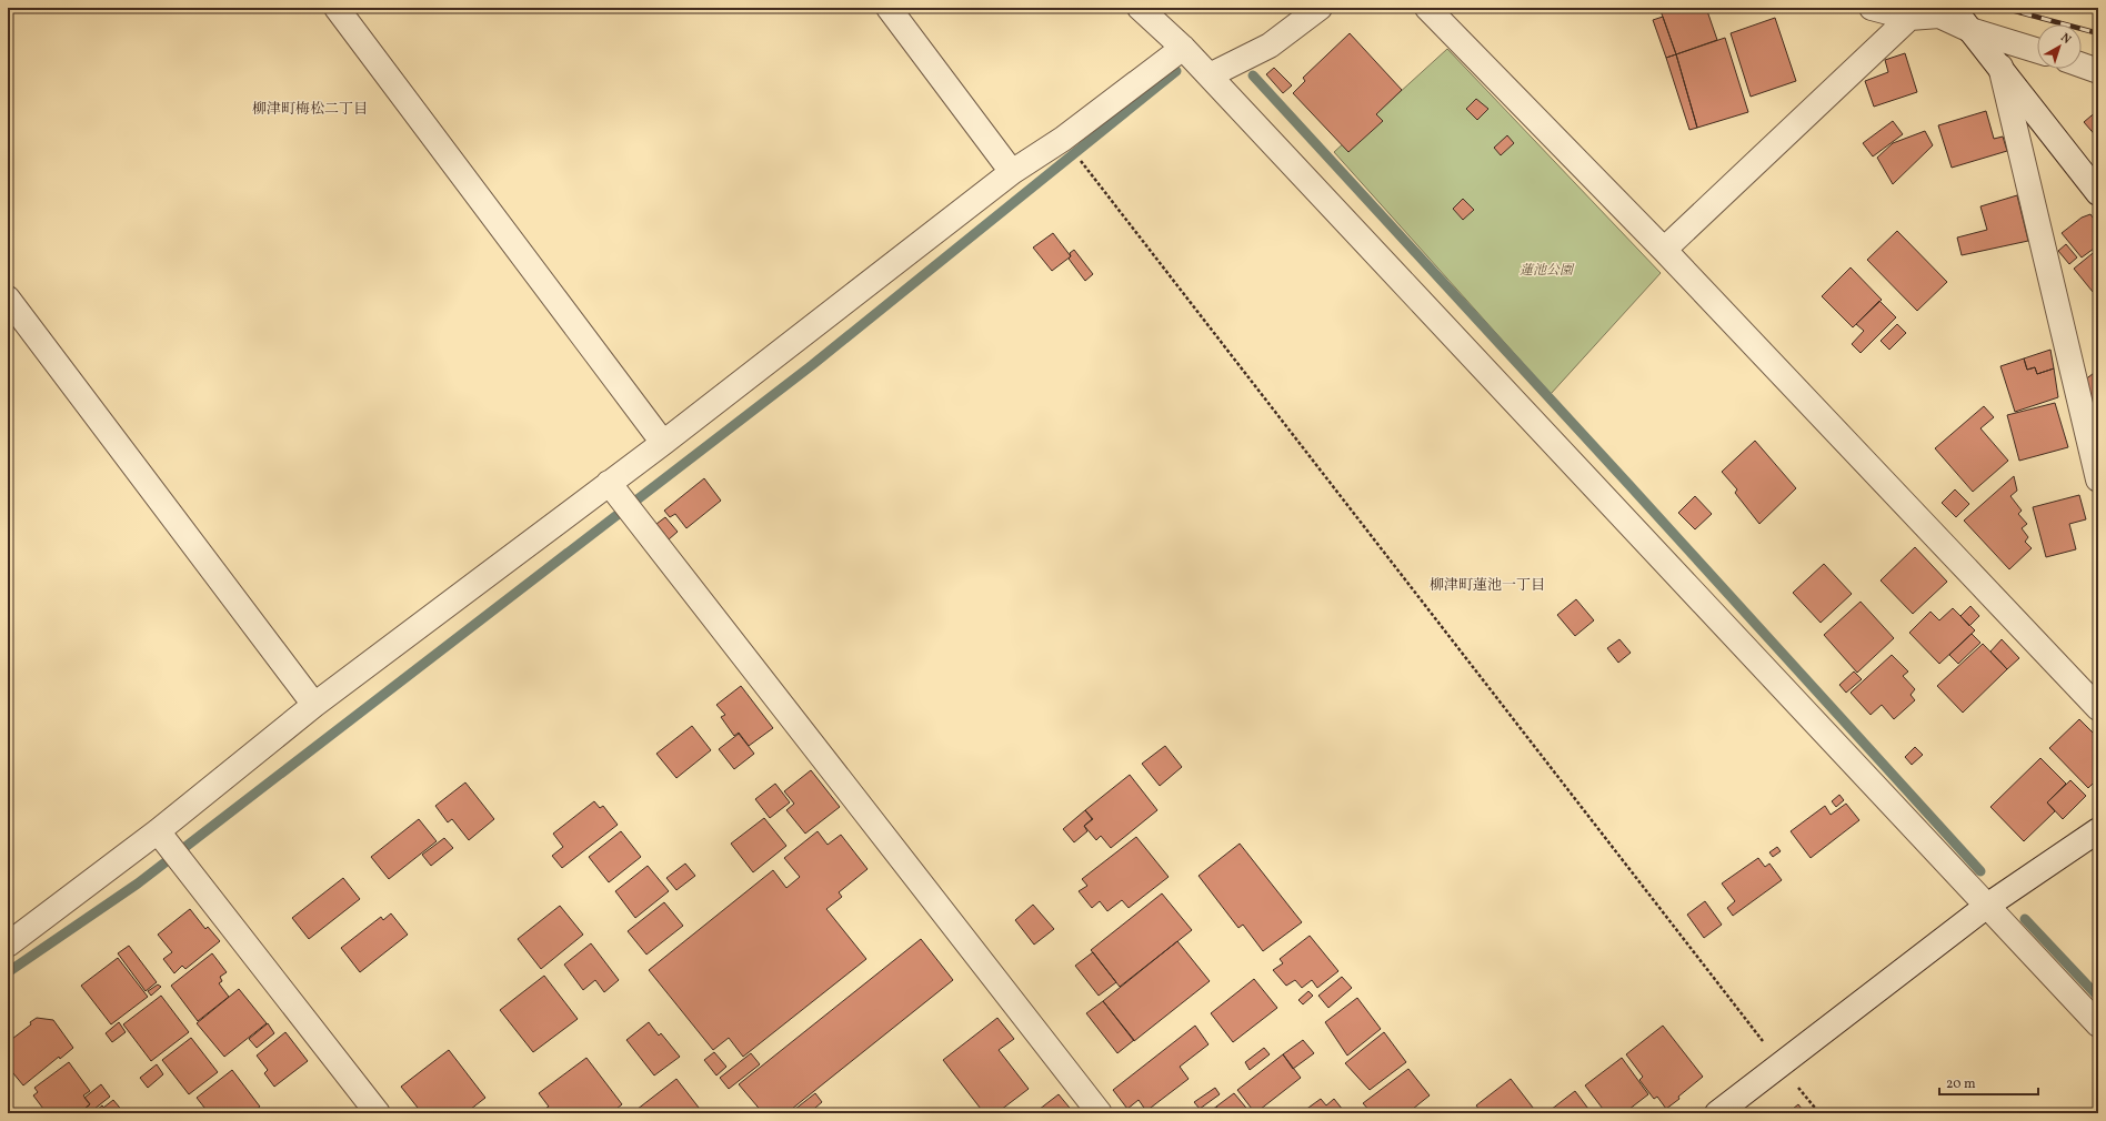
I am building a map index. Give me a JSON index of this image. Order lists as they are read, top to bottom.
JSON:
{
  "districts": ["柳津町梅松二丁目", "柳津町蓮池一丁目"],
  "parks": ["蓮池公園"],
  "scale_bar": "20 m",
  "north": "top right"
}
